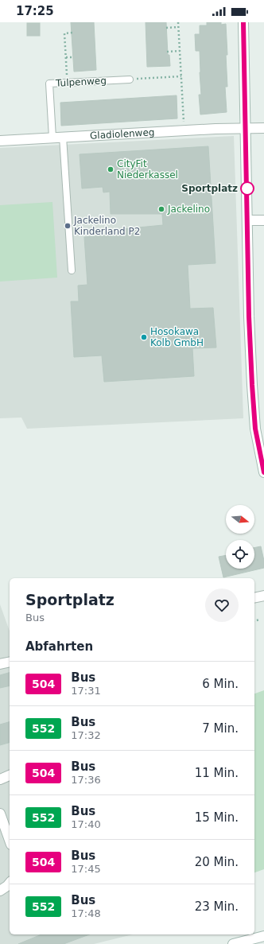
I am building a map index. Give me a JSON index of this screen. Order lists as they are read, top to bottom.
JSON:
{
  "streets": {
    "street": ["Gladiolenweg"],
    "lane": ["Tulpenweg"]
  },
  "crossings": [
    ["Tulpenweg", "Gladiolenweg"]
  ],
  "places": [
    "CityFit Niederkassel",
    "Sportplatz",
    "Jackelino",
    "Jackelino Kinderland P2",
    "Hosokawa Kolb GmbH"
  ],
  "lines": ["bus line 504"],
  "north": "right",
  "page": {
    "status": "17:25",
    "heading": [
      ["Sportplatz", "Bus"],
      "Abfahrten"
    ],
    "list": [
      {
        "mark": "504",
        "name": "Bus",
        "note": "17:31",
        "value": "6 Min."
      },
      {
        "mark": "552",
        "name": "Bus",
        "note": "17:32",
        "value": "7 Min."
      },
      {
        "mark": "504",
        "name": "Bus",
        "note": "17:36",
        "value": "11 Min."
      },
      {
        "mark": "552",
        "name": "Bus",
        "note": "17:40",
        "value": "15 Min."
      },
      {
        "mark": "504",
        "name": "Bus",
        "note": "17:45",
        "value": "20 Min."
      },
      {
        "mark": "552",
        "name": "Bus",
        "note": "17:48",
        "value": "23 Min."
      }
    ]
  }
}
